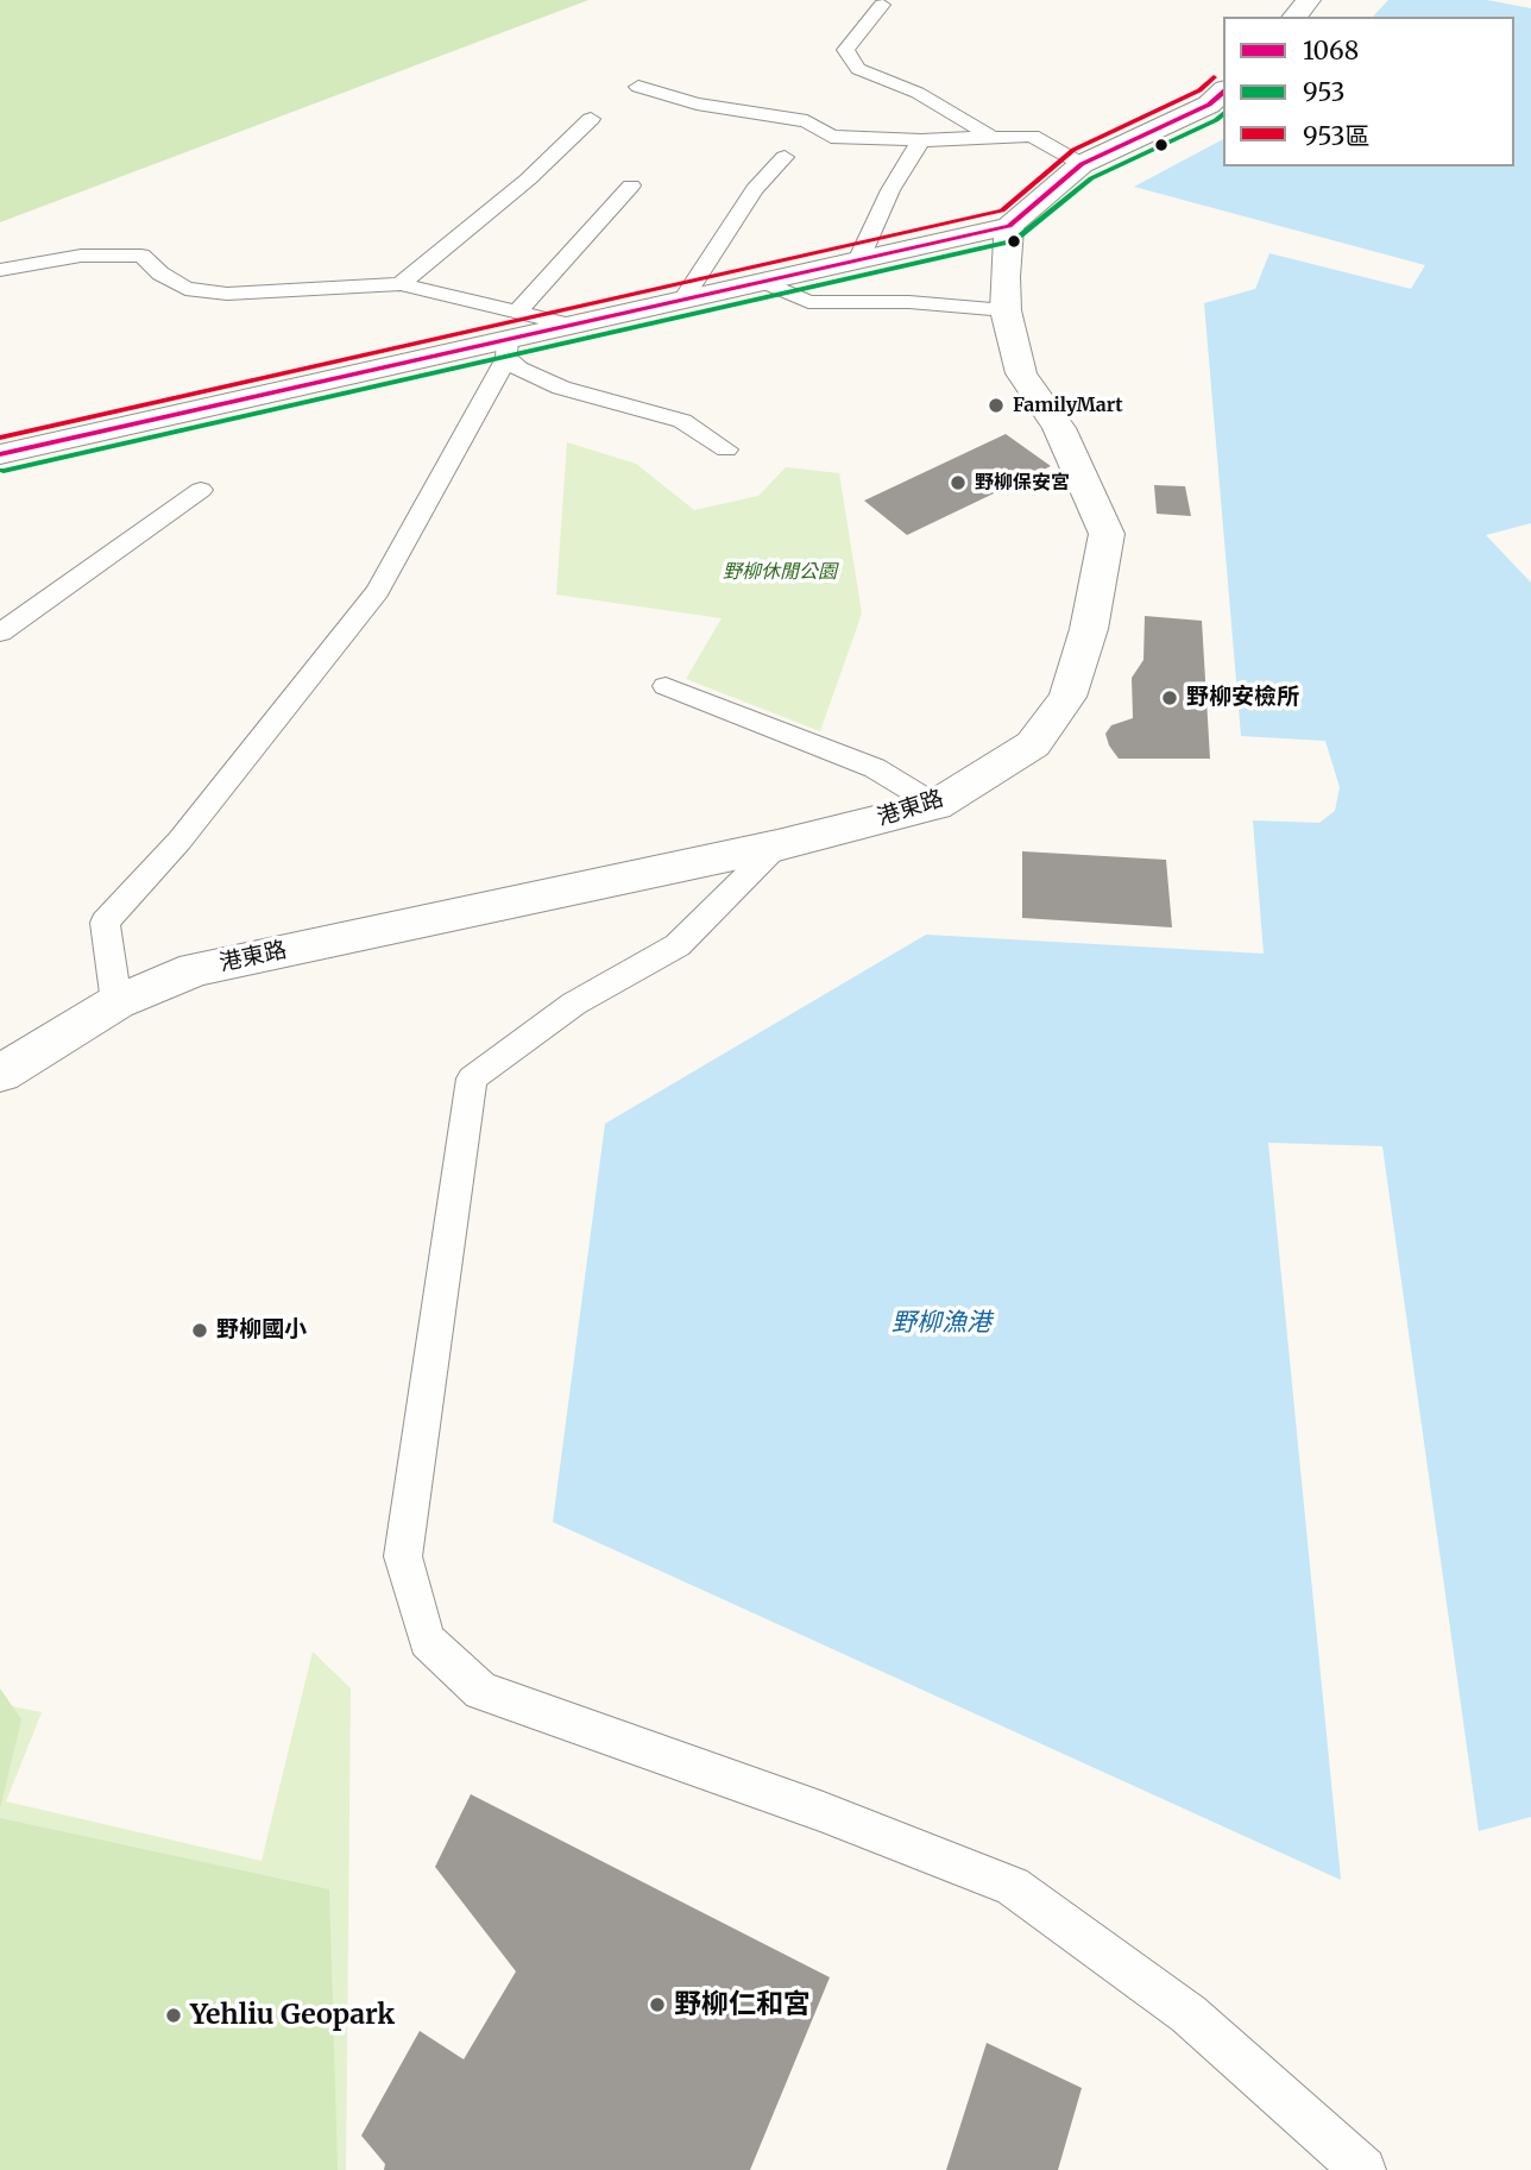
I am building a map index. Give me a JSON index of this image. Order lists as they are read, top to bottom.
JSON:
{
  "streets": {
    "street": ["港東路"]
  },
  "water": ["野柳漁港"],
  "parks": ["野柳休閒公園"],
  "places": [
    "FamilyMart",
    "野柳保安宮",
    "野柳安檢所",
    "野柳國小",
    "野柳仁和宮",
    "Yehliu Geopark"
  ],
  "lines": ["transit line 953區", "transit line 1068", "transit line 953"],
  "legend": ["1068", "953", "953區"]
}
